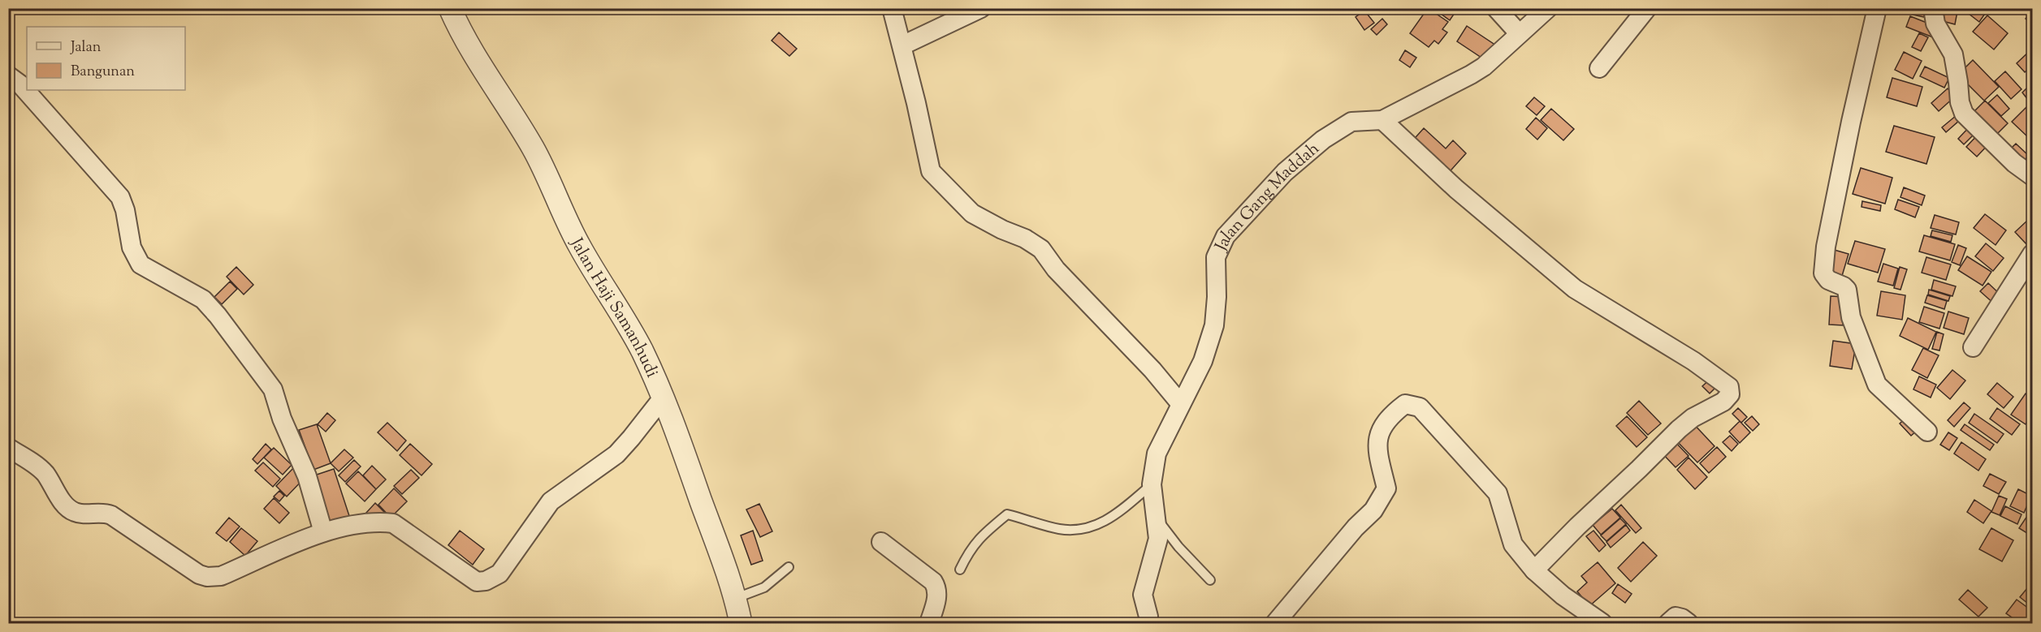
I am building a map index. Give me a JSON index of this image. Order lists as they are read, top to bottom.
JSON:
{
  "streets": {
    "street": ["Jalan Gang Maddah", "Jalan Haji Samanhudi"]
  },
  "legend": ["Jalan", "Bangunan"]
}
